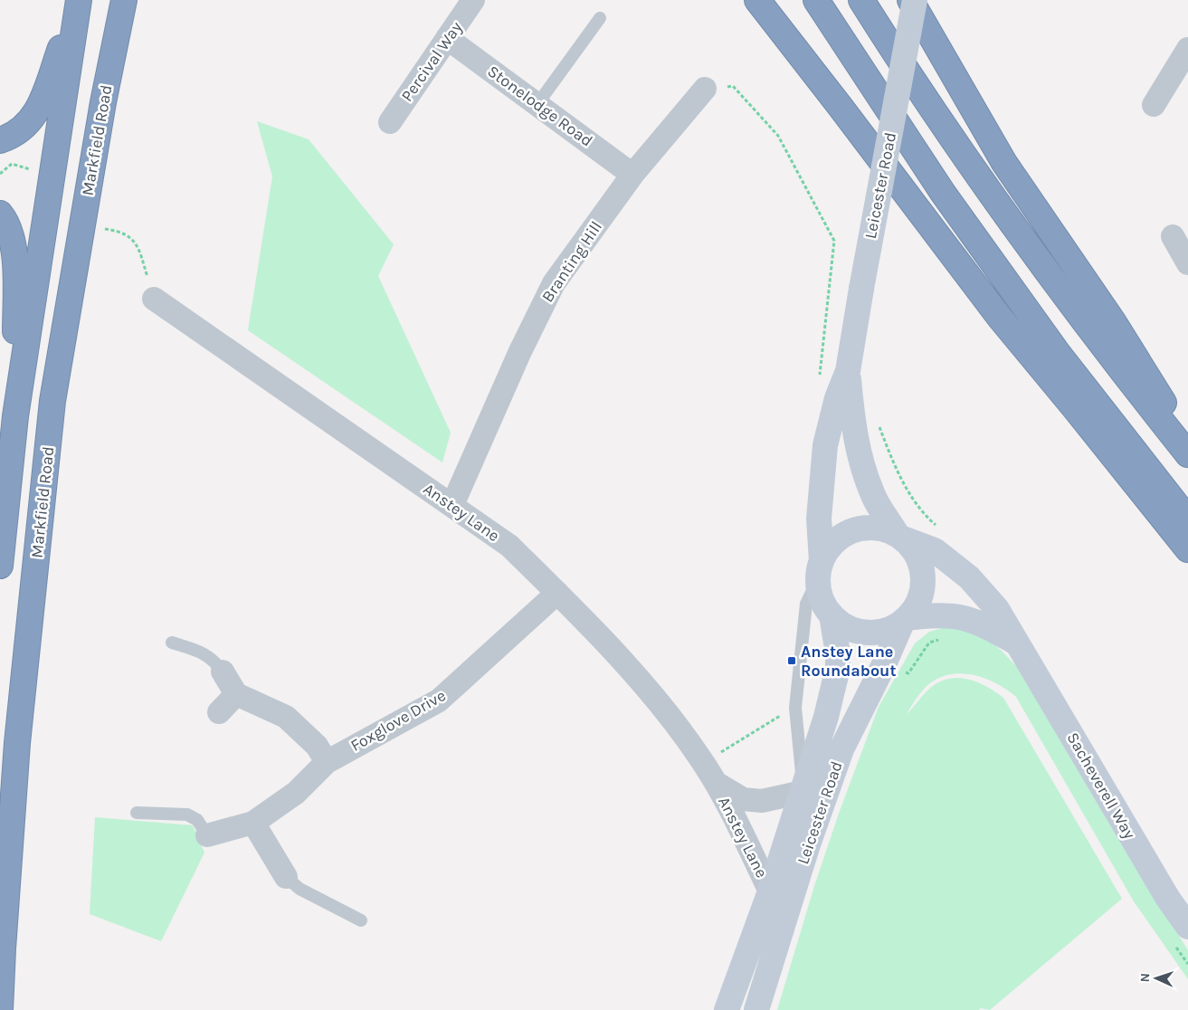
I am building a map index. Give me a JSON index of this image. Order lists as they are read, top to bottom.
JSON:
{
  "streets": {
    "highway": ["Markfield Road"],
    "street": [
      "Percival Way",
      "Stonelodge Road",
      "Leicester Road",
      "Branting Hill",
      "Anstey Lane",
      "Foxglove Drive",
      "Sacheverell Way"
    ]
  },
  "crossings": [
    ["Percival Way", "Stonelodge Road"],
    ["Stonelodge Road", "Branting Hill"],
    ["Leicester Road", "Anstey Lane"],
    ["Leicester Road", "Sacheverell Way"],
    ["Branting Hill", "Anstey Lane"],
    ["Anstey Lane", "Foxglove Drive"]
  ],
  "places": {
    "transit": ["Anstey Lane Roundabout"]
  },
  "north": "left"
}
